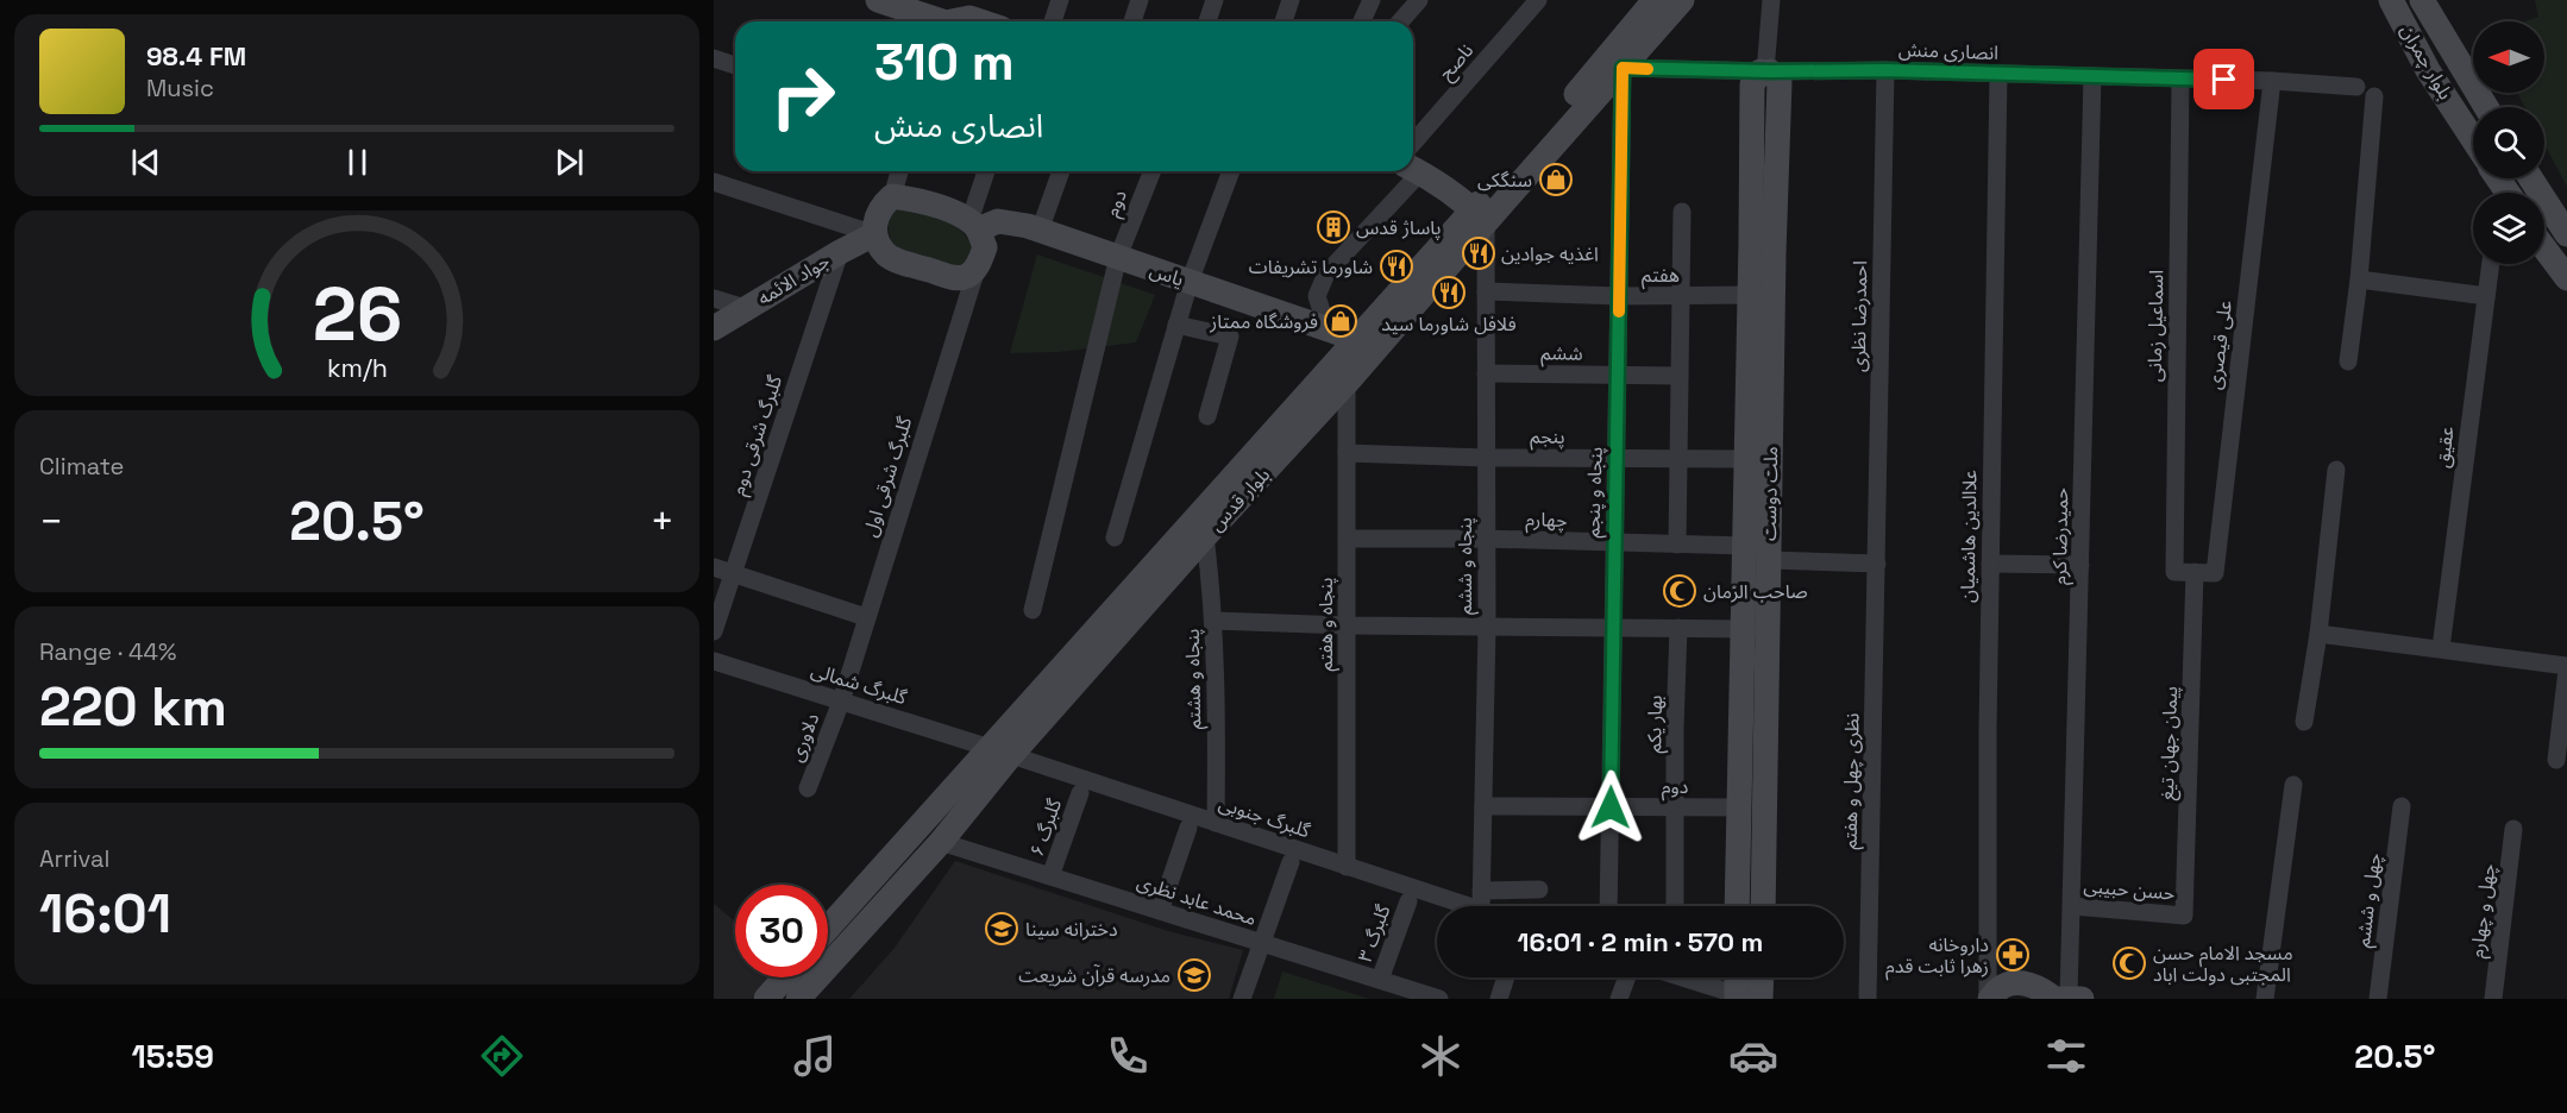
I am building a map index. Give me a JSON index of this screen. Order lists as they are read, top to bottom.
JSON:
{
  "streets": {
    "main road": [
      "بلوار چمران",
      "یاس",
      "جواد الائمه",
      "ملت دوست",
      "بلوار قدس"
    ],
    "street": [
      "انصاری منش",
      "ناصح",
      "دوم",
      "هفتم",
      "احمدرضا نظری",
      "اسماعیل زمانی",
      "علی قیصری",
      "ششم",
      "گلبرگ شرقی دوم",
      "پنجم",
      "عقیق",
      "گلبرگ شرقی اول",
      "پنجاه و پنجم",
      "چهارم",
      "علاالدین هاشمیان",
      "حمیدرضا کرم",
      "پنجاه و ششم",
      "پنجاه و هفتم",
      "پنجاه و هشتم",
      "گلبرگ شمالی",
      "بهار یکم",
      "دلاوری",
      "پیمان جهان تیغ",
      "نظری چهل و هفتم",
      "گلبرگ جنوبی",
      "گلبرگ ۶",
      "حسن حبیبی",
      "محمد عابد نظری",
      "چهل و ششم",
      "چهل و چهارم",
      "گلبرگ ۳"
    ]
  },
  "crossings": [
    ["انصاری منش", "احمدرضا نظری"],
    ["انصاری منش", "اسماعیل زمانی"],
    ["انصاری منش", "علی قیصری"],
    ["انصاری منش", "پنجاه و پنجم"],
    ["انصاری منش", "ملت دوست"],
    ["انصاری منش", "بلوار قدس"],
    ["انصاری منش", "علاالدین هاشمیان"],
    ["انصاری منش", "حمیدرضا کرم"],
    ["دوم", "یاس"],
    ["دوم", "پنجاه و پنجم"],
    ["دوم", "ملت دوست"],
    ["دوم", "پنجاه و ششم"],
    ["دوم", "بهار یکم"],
    ["یاس", "بلوار قدس"],
    ["هفتم", "پنجاه و پنجم"],
    ["هفتم", "ملت دوست"],
    ["هفتم", "پنجاه و ششم"],
    ["جواد الائمه", "گلبرگ شرقی دوم"],
    ["احمدرضا نظری", "نظری چهل و هفتم"],
    ["اسماعیل زمانی", "علی قیصری"],
    ["اسماعیل زمانی", "پیمان جهان تیغ"],
    ["علی قیصری", "پیمان جهان تیغ"],
    ["ششم", "پنجاه و پنجم"],
    ["ششم", "پنجاه و ششم"],
    ["پنجم", "پنجاه و پنجم"],
    ["پنجم", "ملت دوست"],
    ["پنجم", "پنجاه و ششم"],
    ["پنجم", "پنجاه و هفتم"],
    ["گلبرگ شرقی اول", "گلبرگ شمالی"],
    ["گلبرگ شرقی اول", "دلاوری"],
    ["پنجاه و پنجم", "بلوار قدس"],
    ["پنجاه و پنجم", "چهارم"],
    ["ملت دوست", "چهارم"],
    ["بلوار قدس", "پنجاه و ششم"],
    ["بلوار قدس", "پنجاه و هفتم"],
    ["بلوار قدس", "پنجاه و هشتم"],
    ["بلوار قدس", "گلبرگ شمالی"],
    ["بلوار قدس", "گلبرگ جنوبی"],
    ["بلوار قدس", "محمد عابد نظری"],
    ["چهارم", "پنجاه و ششم"],
    ["چهارم", "پنجاه و هفتم"],
    ["حمیدرضا کرم", "حسن حبیبی"],
    ["پنجاه و هفتم", "گلبرگ جنوبی"],
    ["پنجاه و هشتم", "گلبرگ جنوبی"],
    ["گلبرگ شمالی", "دلاوری"],
    ["گلبرگ شمالی", "گلبرگ جنوبی"],
    ["پیمان جهان تیغ", "حسن حبیبی"],
    ["گلبرگ ۶", "محمد عابد نظری"],
    ["محمد عابد نظری", "گلبرگ ۳"]
  ],
  "places": {
    "shop": ["سنگکی", "فروشگاه ممتاز"],
    "building": ["پاساژ قدس"],
    "restaurant": ["اغذیه جوادین", "شاورما تشریفات", "فلافل شاورما سید"],
    "mosque": ["صاحب الزمان", "مسجد الامام حسن المجتبى دولت اباد"],
    "school or university": ["دخترانه سینا", "مدرسه قرآن شریعت"],
    "pharmacy": ["داروخانه زهرا ثابت قدم"]
  },
  "north": "left",
  "page": {
    "turn": ["310 m", "انصاری منش"],
    "song": ["98.4 FM", "Music"],
    "tile": [
      "Climate",
      ["Range · 44%", "220 km"],
      ["Arrival", "16:01"]
    ],
    "heat": ["−", "20.5°", "+"],
    "limit": "30",
    "trip": "16:01 · 2 min · 570 m",
    "tabs": ["15:59", "20.5°"],
    "gauge": ["26", "km/h"]
  }
}
